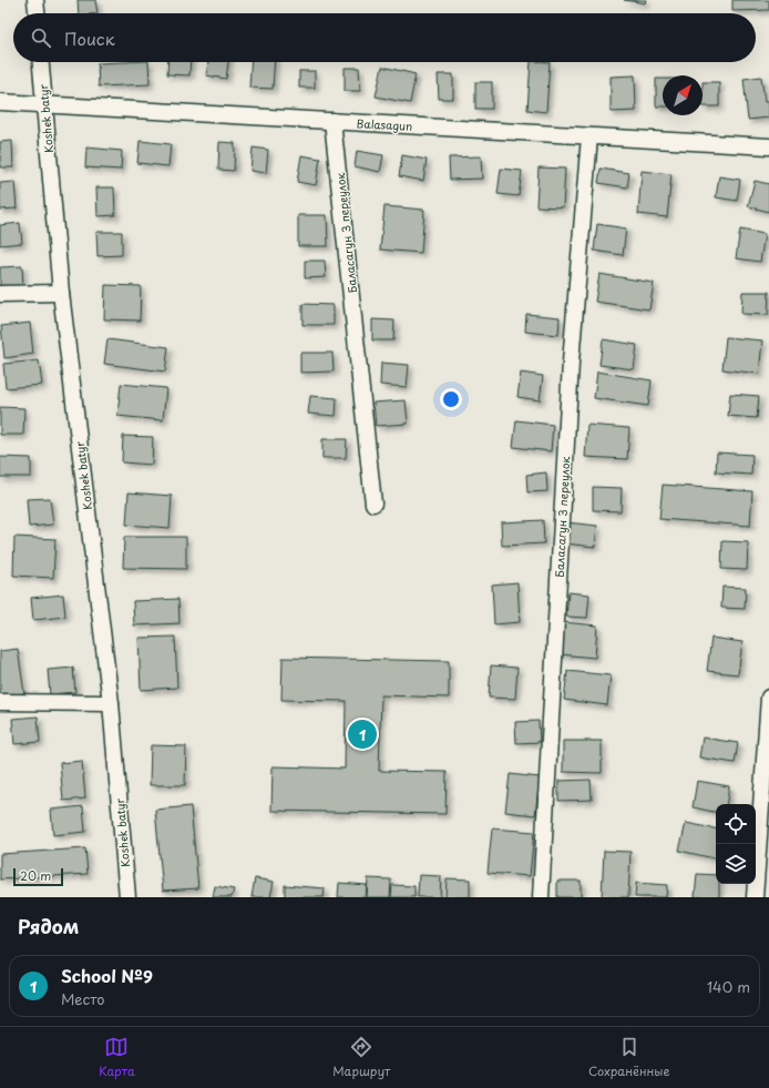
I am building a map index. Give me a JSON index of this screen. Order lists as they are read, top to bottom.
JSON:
{
  "streets": {
    "street": ["Koshek batyr", "Balasagun", "Баласагун 3 переулок"]
  },
  "crossings": [
    ["Koshek batyr", "Balasagun"],
    ["Balasagun", "Баласагун 3 переулок"]
  ],
  "scale_bar": "20 m",
  "north": "top right",
  "page": {
    "search": "Поиск",
    "pins": "1",
    "scale": "20 m",
    "heading": "Рядом",
    "list": [
      {
        "mark": "1",
        "name": "School №9",
        "note": "Место",
        "value": "140 m"
      }
    ],
    "nav": ["Карта", "Маршрут", "Сохранённые"]
  }
}
